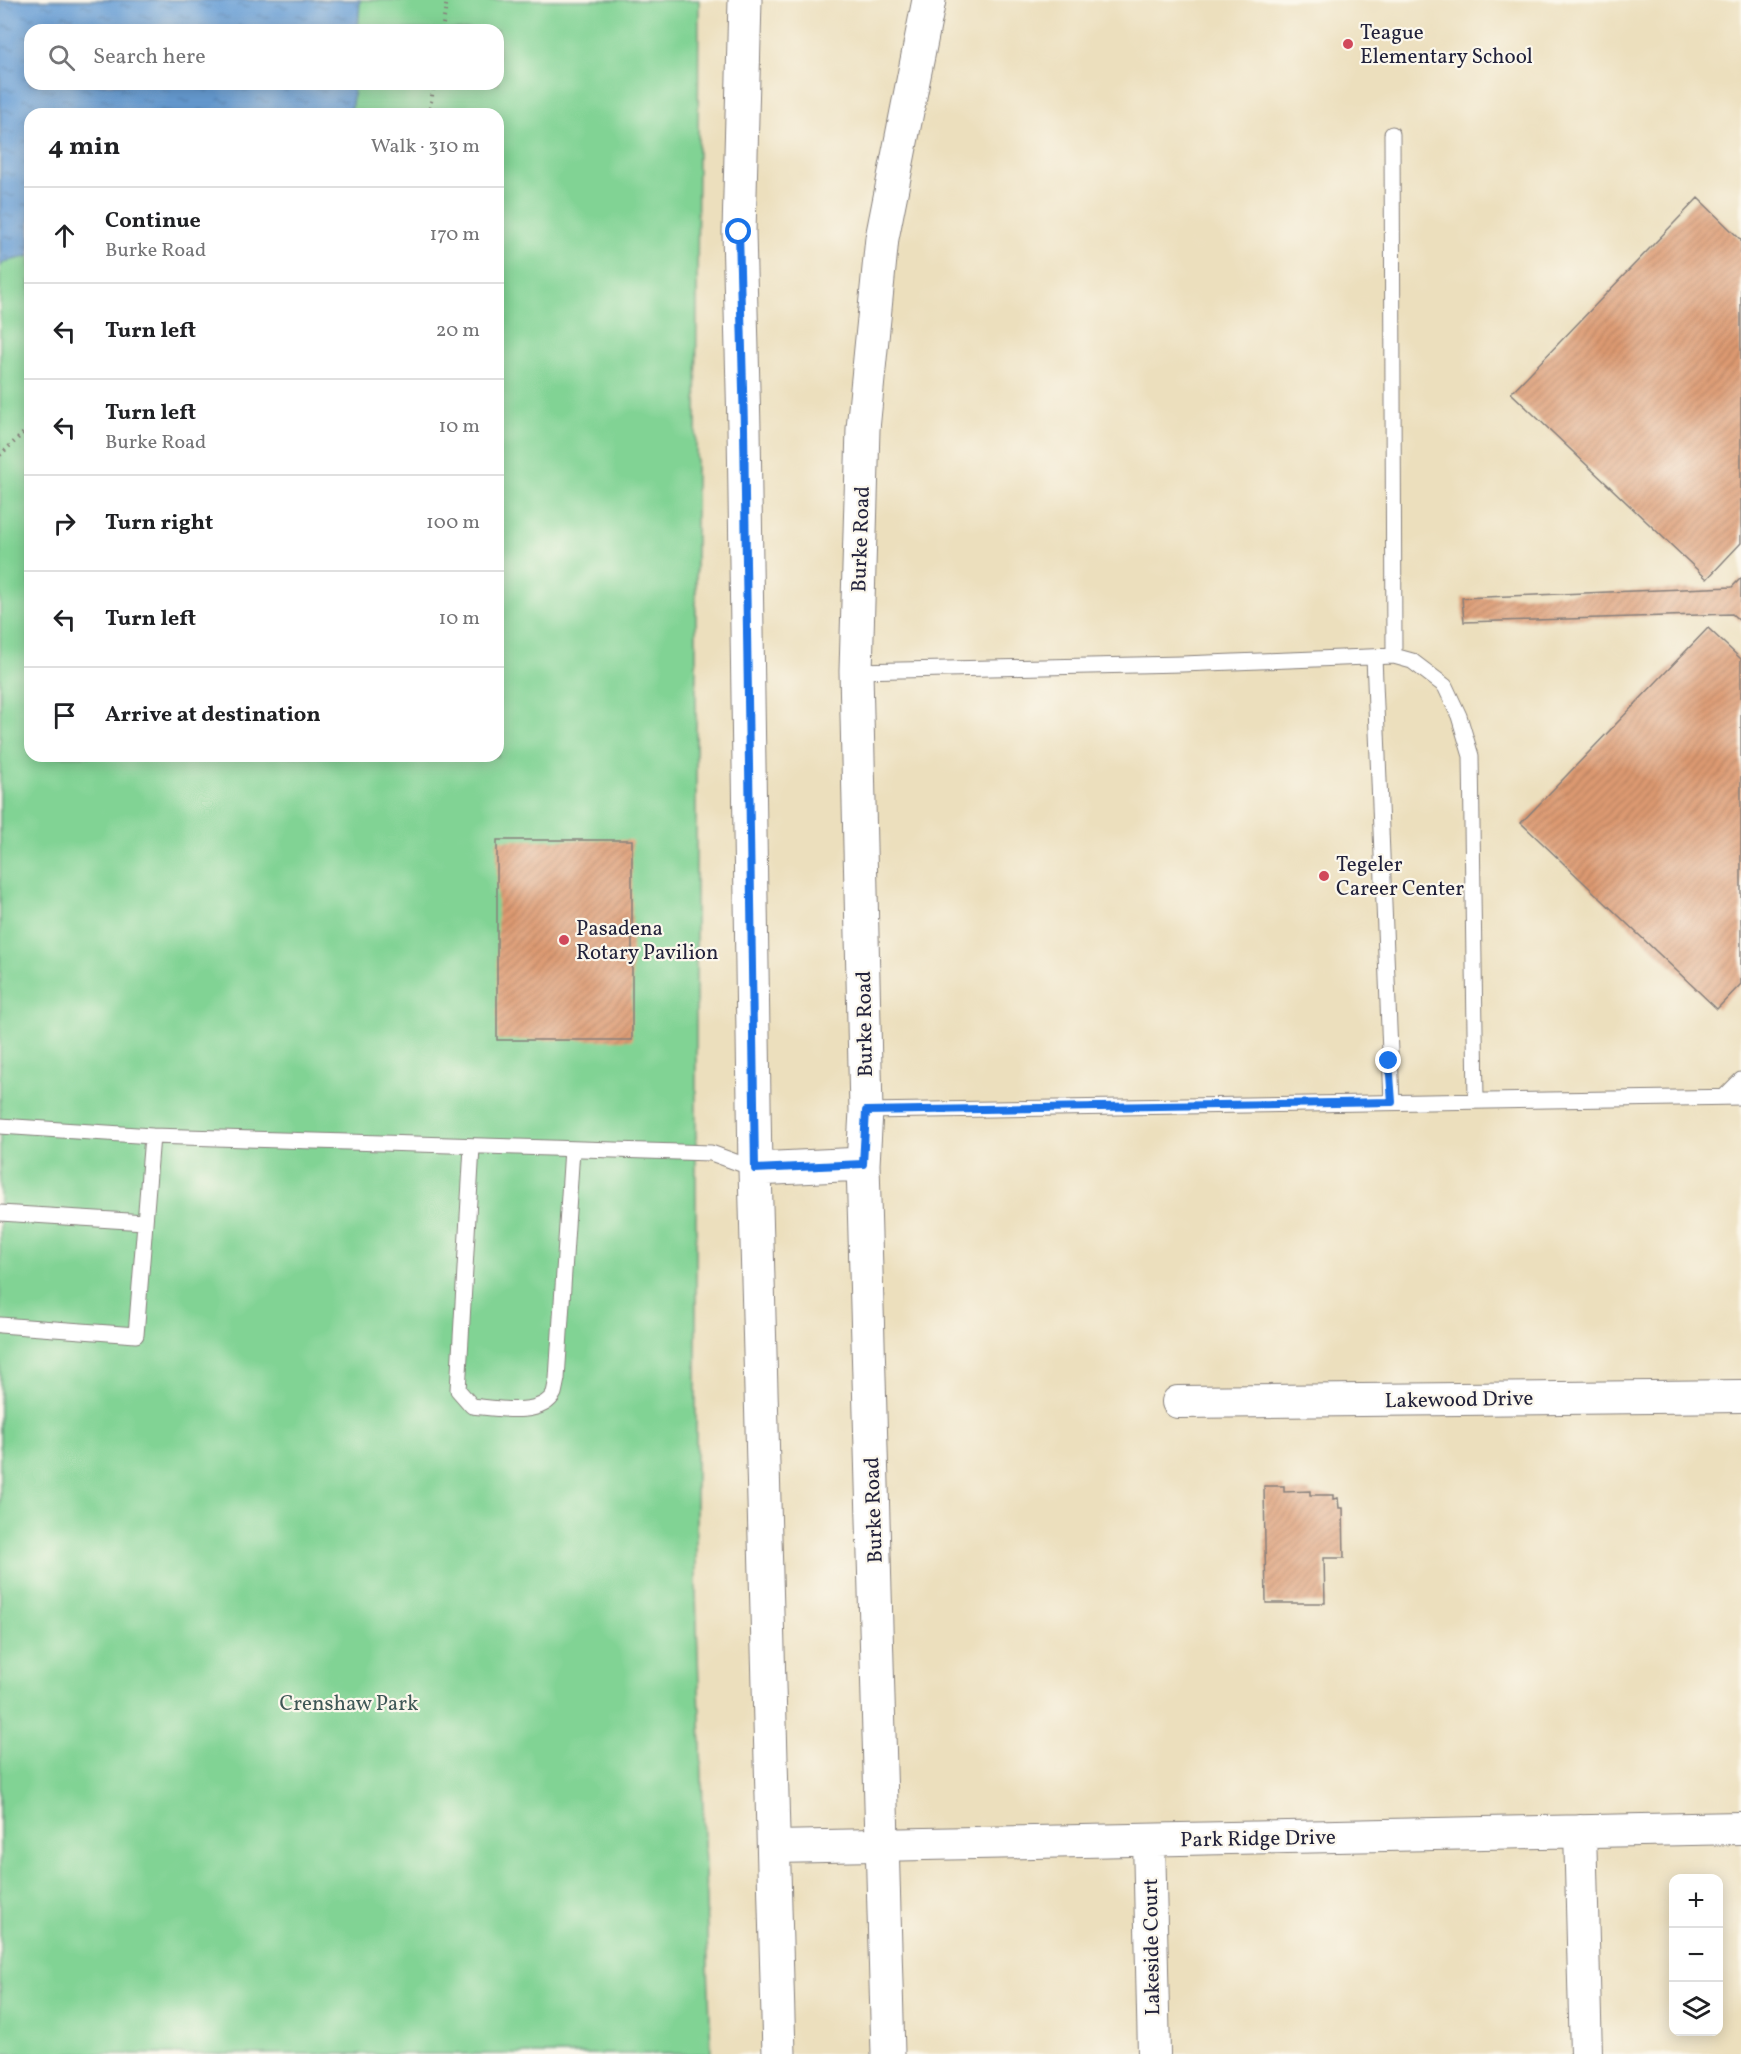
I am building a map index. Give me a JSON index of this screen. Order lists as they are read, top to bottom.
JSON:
{
  "streets": {
    "main road": ["Burke Road"],
    "street": ["Lakewood Drive", "Park Ridge Drive", "Lakeside Court"]
  },
  "crossings": [
    ["Burke Road", "Park Ridge Drive"],
    ["Park Ridge Drive", "Lakeside Court"]
  ],
  "parks": ["Crenshaw Park"],
  "places": ["Teague Elementary School", "Tegeler Career Center", "Pasadena Rotary Pavilion"],
  "page": {
    "search": "Search here",
    "heading": ["4 min", "Walk · 310 m"],
    "list": [
      ["Continue", "Burke Road", "170 m"],
      ["Turn left", "20 m"],
      ["Turn left", "Burke Road", "10 m"],
      ["Turn right", "100 m"],
      ["Turn left", "10 m"],
      "Arrive at destination"
    ],
    "map_buttons": ["+", "−"]
  }
}
